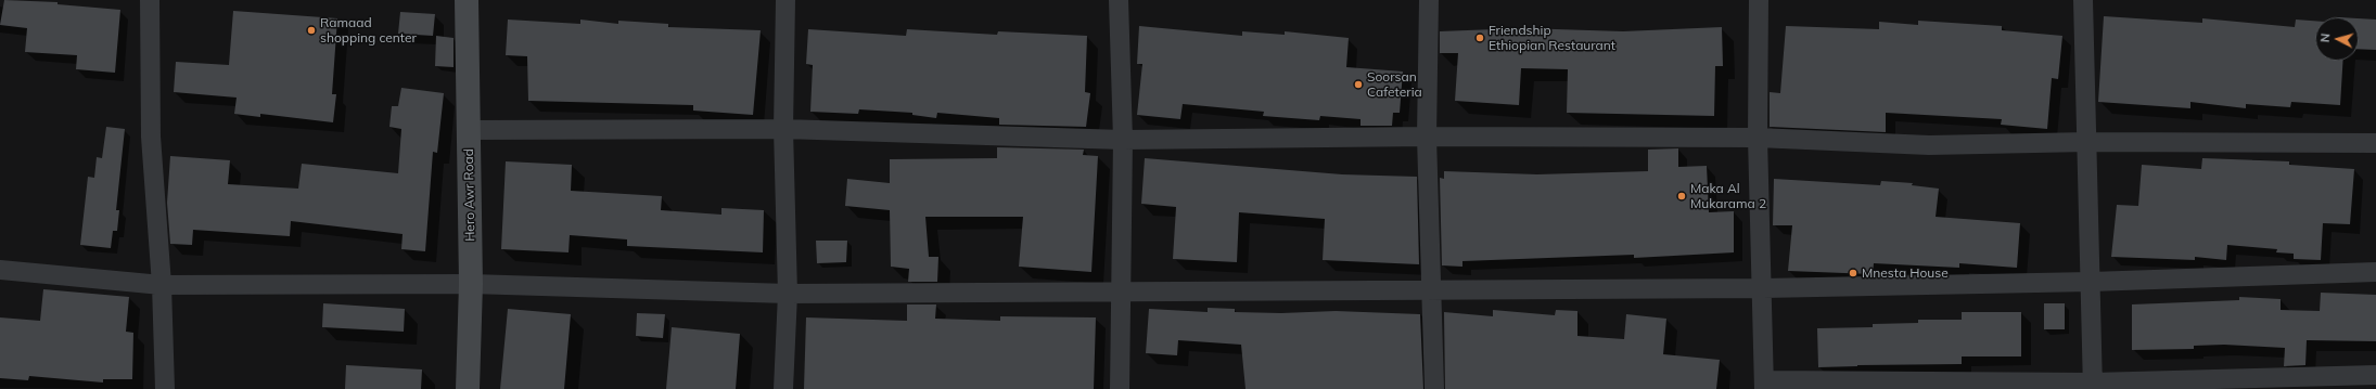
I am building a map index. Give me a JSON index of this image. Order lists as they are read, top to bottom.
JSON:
{
  "streets": {
    "main road": ["Hero Awr Road"]
  },
  "places": [
    "Ramaad shopping center",
    "Friendship Ethiopian Restaurant",
    "Soorsan Cafeteria",
    "Maka Al Mukarama 2",
    "Mnesta House"
  ],
  "north": "left"
}
